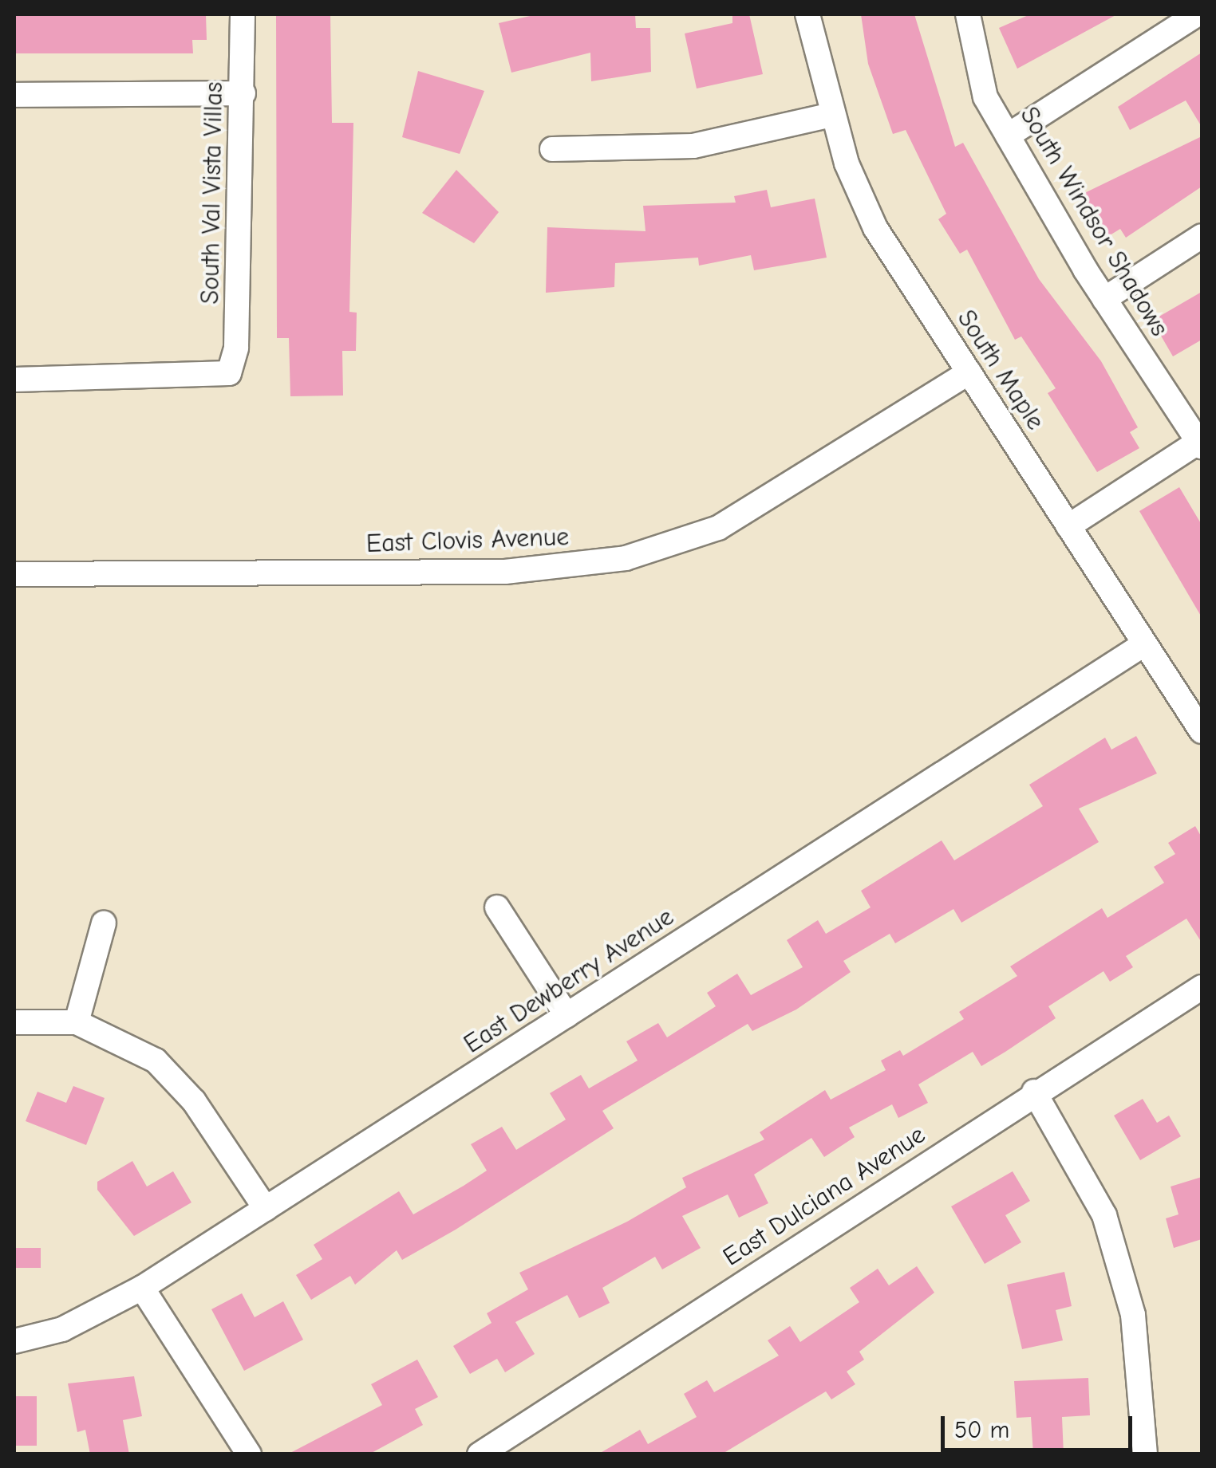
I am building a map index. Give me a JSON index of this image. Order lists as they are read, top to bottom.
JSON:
{
  "streets": {
    "street": [
      "South Val Vista Villas",
      "South Windsor Shadows",
      "South Maple",
      "East Clovis Avenue",
      "East Dewberry Avenue",
      "East Dulciana Avenue"
    ]
  },
  "crossings": [
    ["South Maple", "East Clovis Avenue"],
    ["South Maple", "East Dewberry Avenue"]
  ],
  "scale_bar": "50 m"
}
